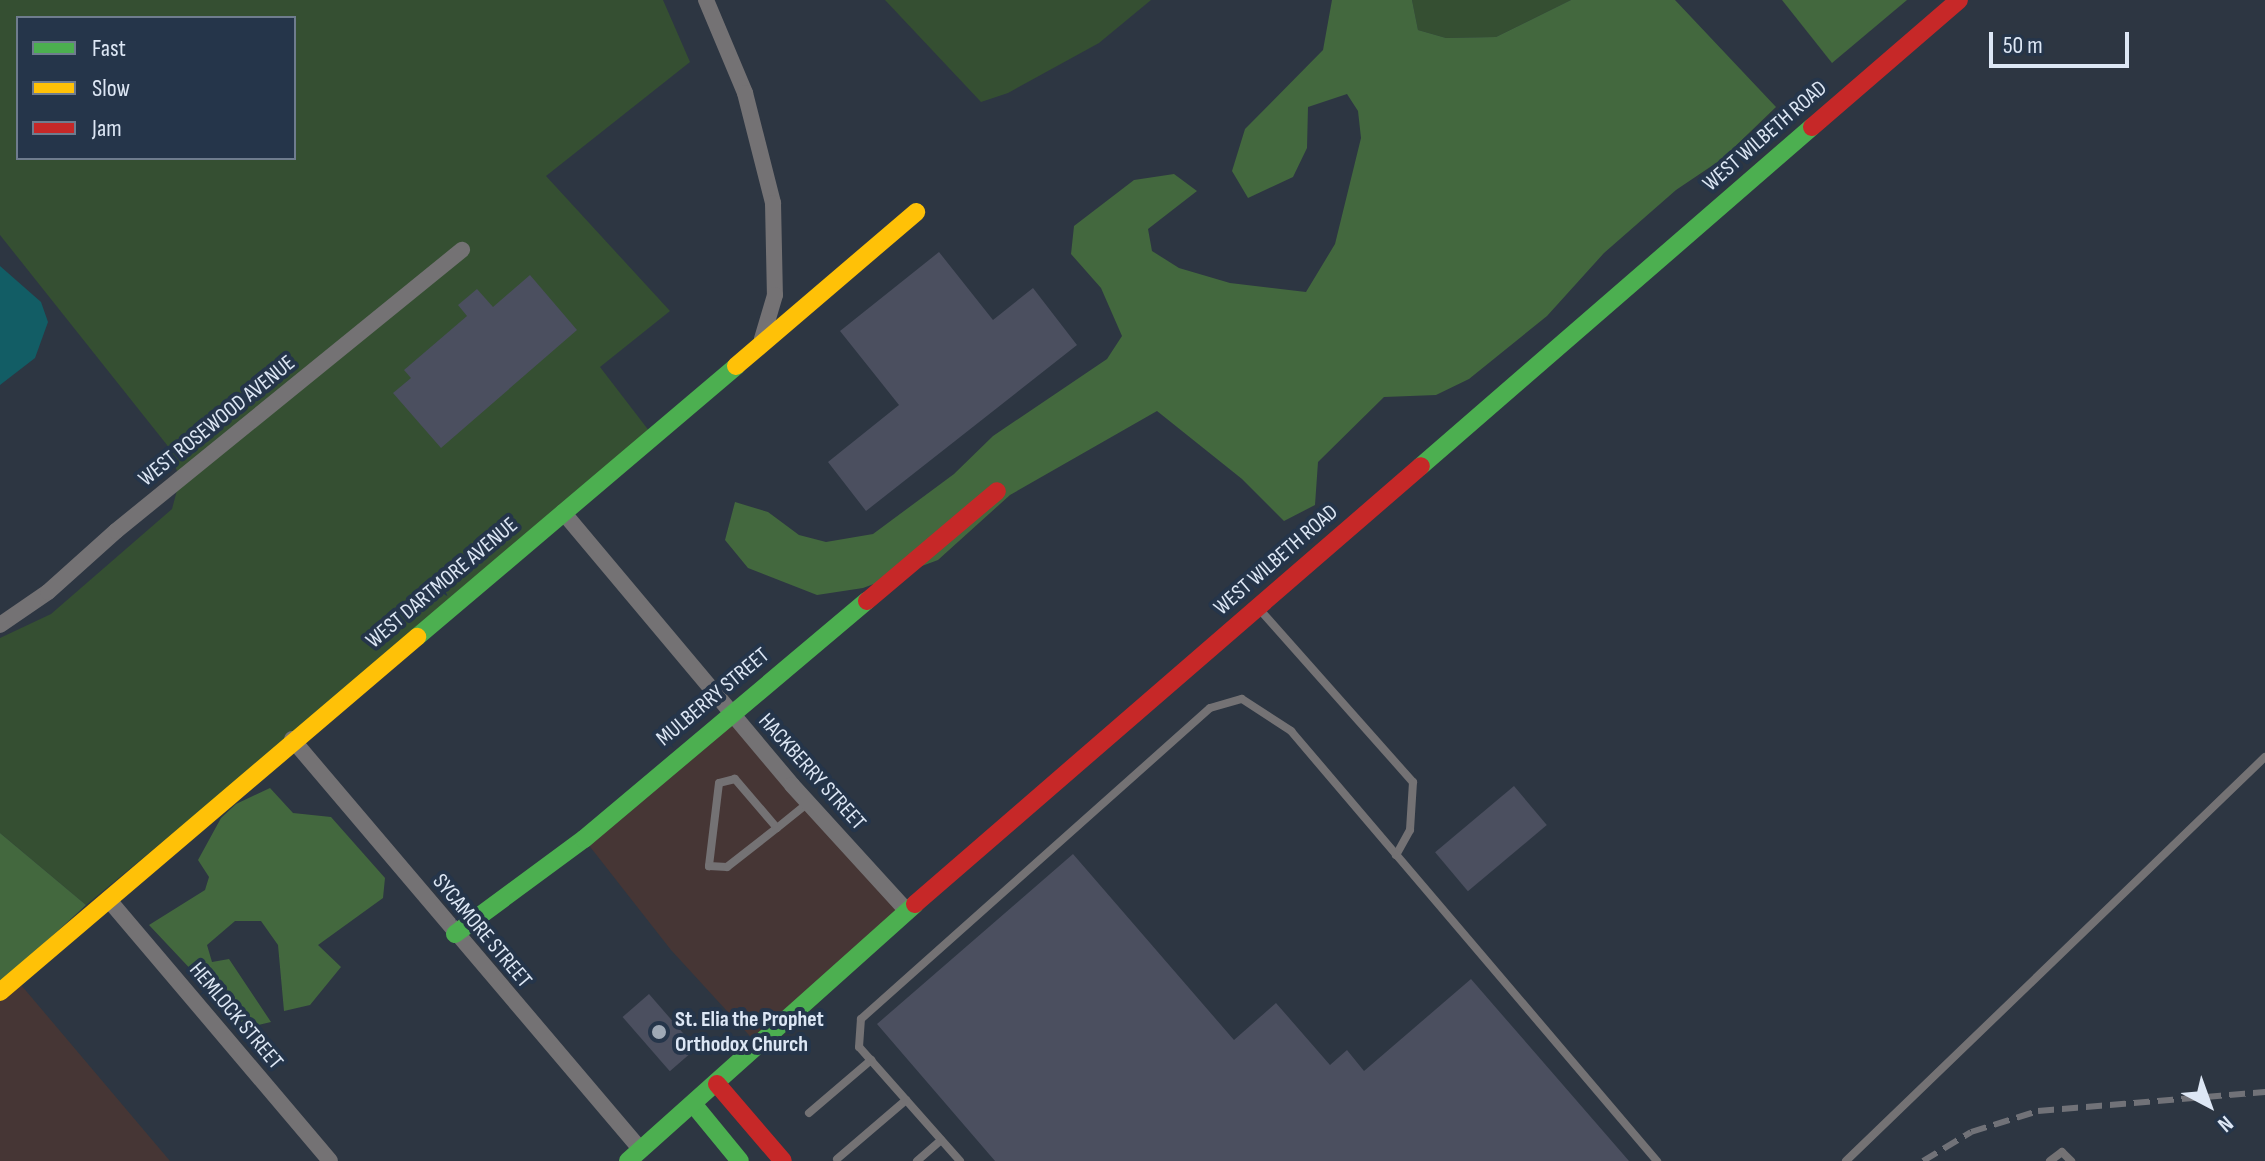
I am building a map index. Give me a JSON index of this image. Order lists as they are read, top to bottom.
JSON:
{
  "streets": {
    "street": [
      "WEST WILBETH ROAD",
      "WEST ROSEWOOD AVENUE",
      "WEST DARTMORE AVENUE",
      "MULBERRY STREET",
      "HACKBERRY STREET",
      "SYCAMORE STREET",
      "HEMLOCK STREET"
    ]
  },
  "crossings": [
    ["WEST WILBETH ROAD", "HACKBERRY STREET"],
    ["WEST WILBETH ROAD", "SYCAMORE STREET"],
    ["WEST DARTMORE AVENUE", "HACKBERRY STREET"],
    ["WEST DARTMORE AVENUE", "SYCAMORE STREET"],
    ["WEST DARTMORE AVENUE", "HEMLOCK STREET"],
    ["MULBERRY STREET", "HACKBERRY STREET"],
    ["MULBERRY STREET", "SYCAMORE STREET"]
  ],
  "places": ["St. Elia the Prophet Orthodox Church"],
  "legend": ["Fast", "Slow", "Jam"],
  "scale_bar": "50 m",
  "north": "bottom right"
}
